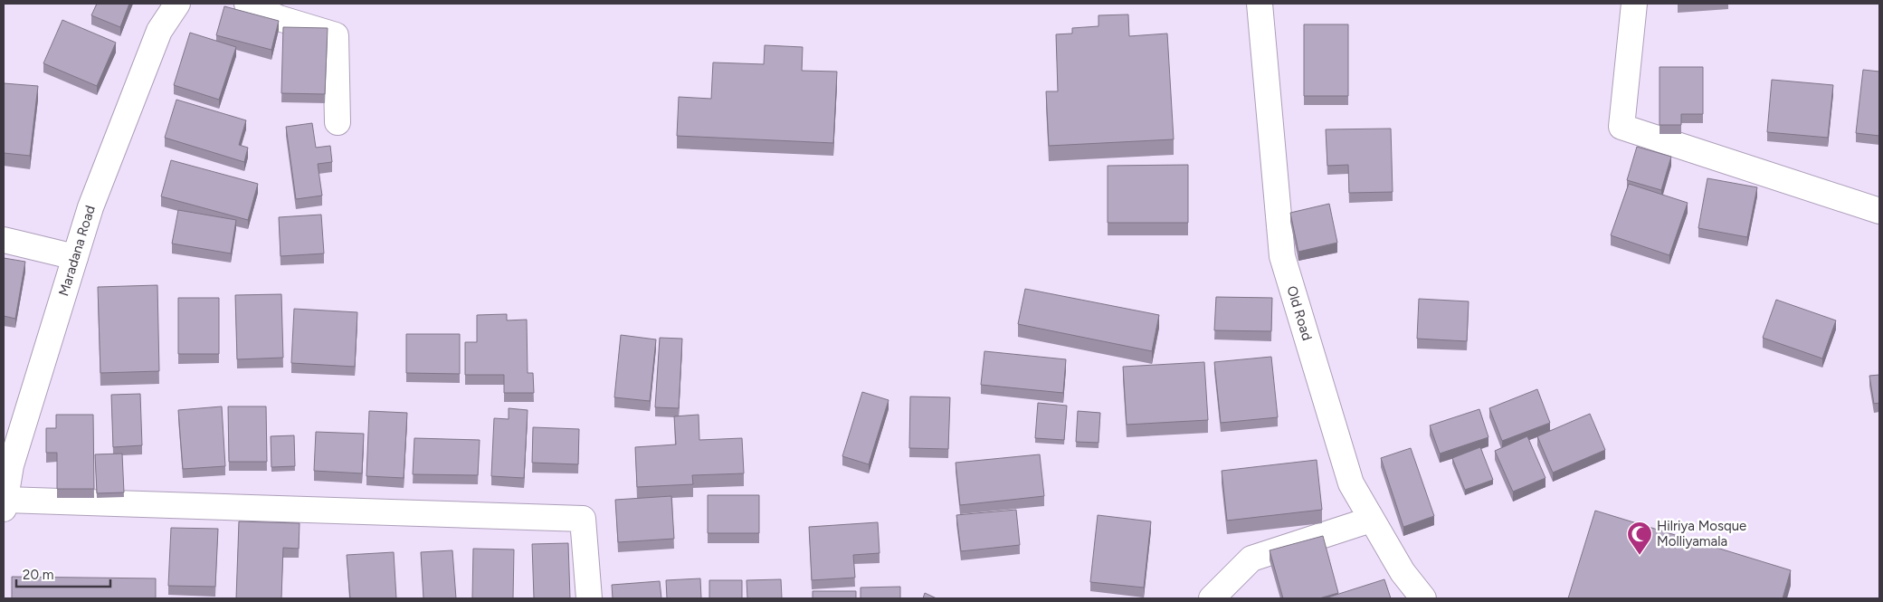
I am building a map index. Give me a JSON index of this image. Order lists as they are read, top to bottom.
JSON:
{
  "streets": {
    "street": ["Maradana Road", "Old Road"]
  },
  "places": {
    "mosque": ["Hilriya Mosque Molliyamala"]
  },
  "scale_bar": "20 m"
}
